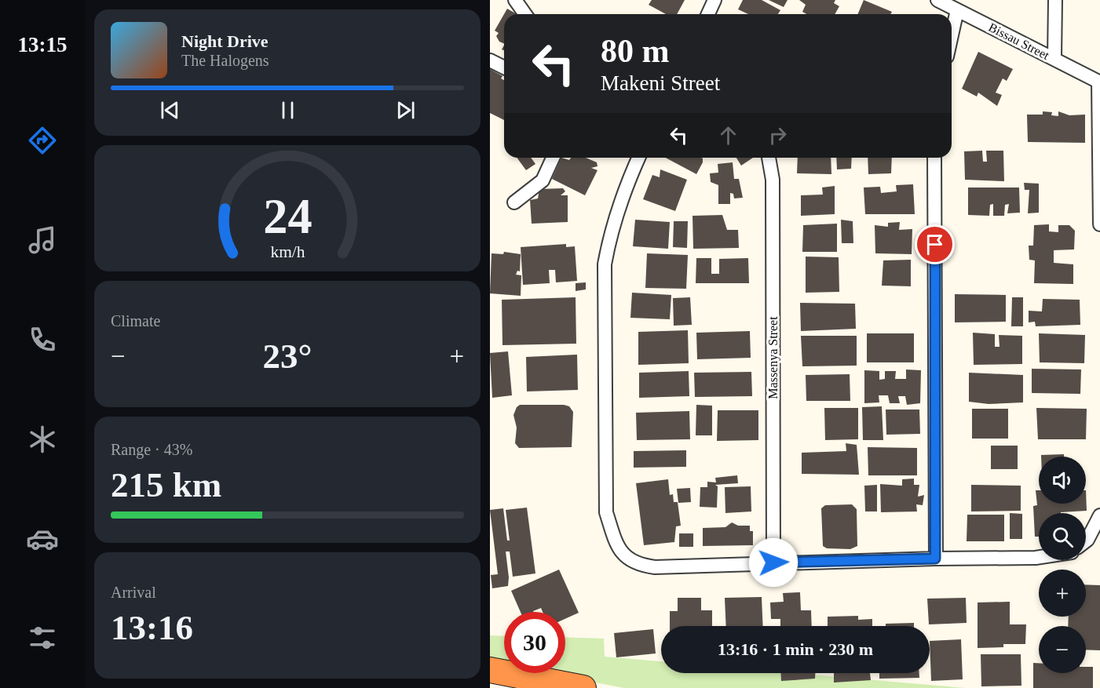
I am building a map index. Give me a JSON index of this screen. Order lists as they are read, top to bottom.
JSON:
{
  "streets": {
    "street": ["Bissau Street", "Massenya Street"]
  },
  "page": {
    "tabs": "13:15",
    "turn": ["80 m", "Makeni Street"],
    "song": ["Night Drive", "The Halogens"],
    "tile": [
      "Climate",
      ["Range · 43%", "215 km"],
      ["Arrival", "13:16"]
    ],
    "heat": ["−", "23°", "+"],
    "map_buttons": ["+", "−"],
    "limit": "30",
    "trip": "13:16 · 1 min · 230 m",
    "gauge": ["24", "km/h"]
  }
}
